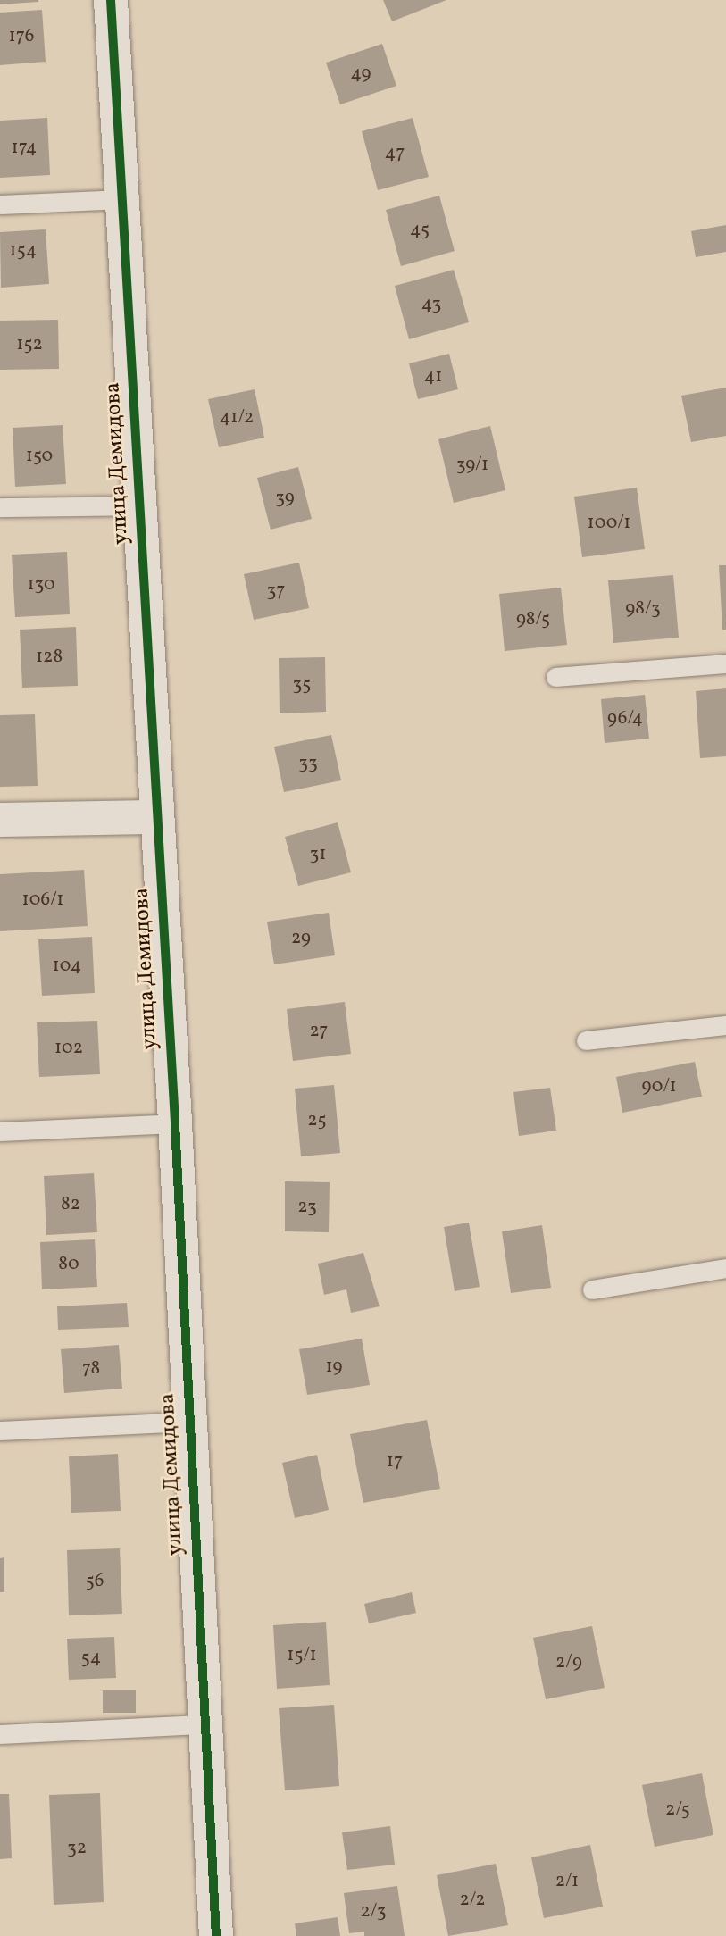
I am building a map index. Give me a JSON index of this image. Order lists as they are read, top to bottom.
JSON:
{
  "streets": {
    "street": ["улица Демидова"]
  },
  "house_numbers": [
    "176",
    "49",
    "174",
    "47",
    "45",
    "154",
    "43",
    "152",
    "41",
    "41/2",
    "150",
    "39/1",
    "39",
    "100/1",
    "130",
    "37",
    "98/3",
    "98/5",
    "128",
    "35",
    "96/4",
    "33",
    "31",
    "106/1",
    "29",
    "104",
    "27",
    "102",
    "90/1",
    "25",
    "82",
    "23",
    "80",
    "19",
    "78",
    "17",
    "56",
    "15/1",
    "54",
    "2/9",
    "2/5",
    "32",
    "2/1",
    "2/2",
    "2/3"
  ]
}
